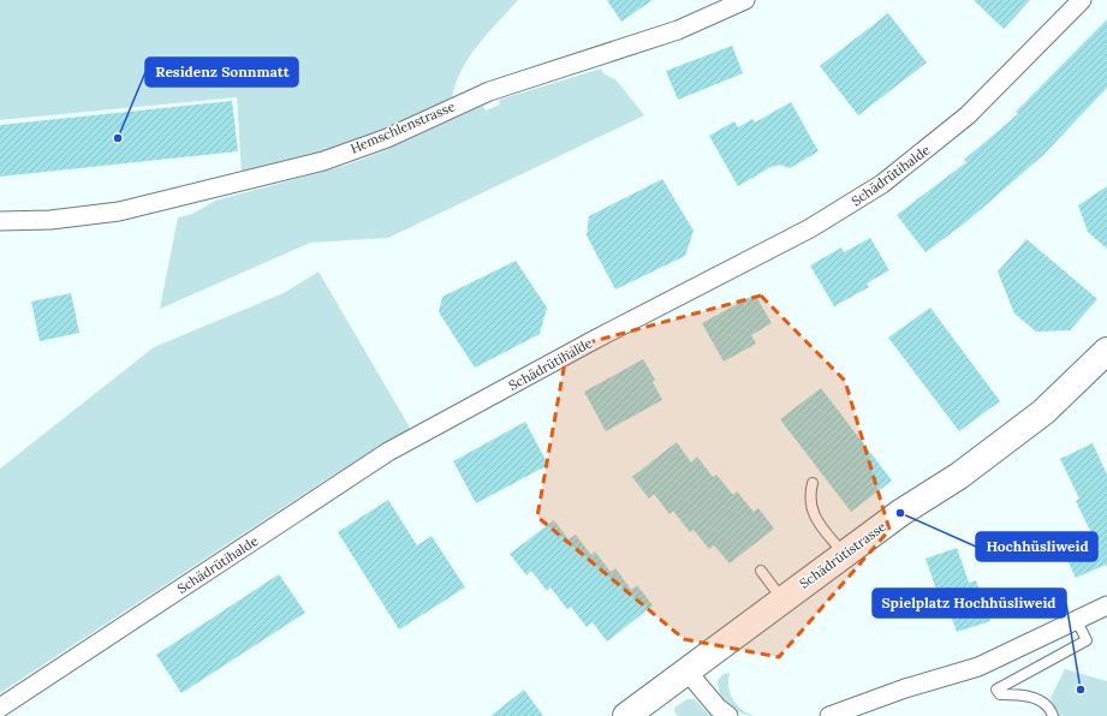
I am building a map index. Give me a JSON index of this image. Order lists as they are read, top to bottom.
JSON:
{
  "streets": {
    "main road": ["Schädrütistrasse"],
    "street": ["Hemschlenstrasse", "Schädrütihalde"]
  },
  "places": ["Residenz Sonnmatt", "Hochhüsliweid", "Spielplatz Hochhüsliweid"]
}
